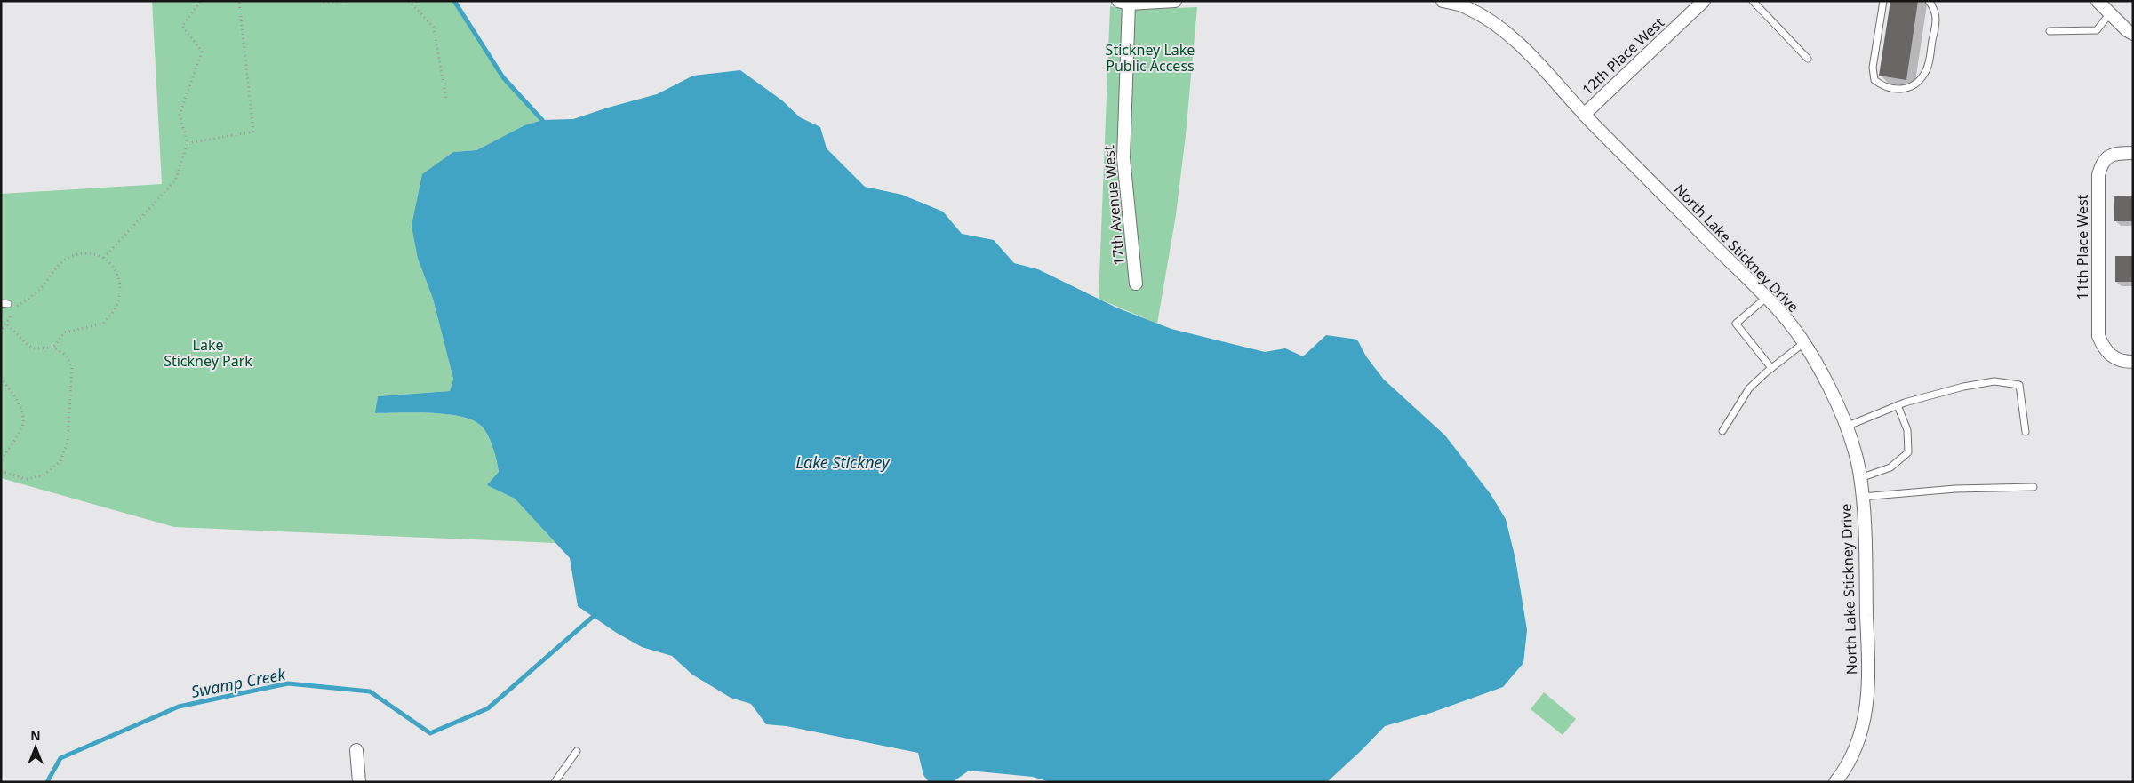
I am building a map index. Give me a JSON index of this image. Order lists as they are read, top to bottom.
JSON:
{
  "streets": {
    "street": [
      "12th Place West",
      "17th Avenue West",
      "11th Place West",
      "North Lake Stickney Drive"
    ]
  },
  "crossings": [
    ["12th Place West", "North Lake Stickney Drive"]
  ],
  "water": ["Lake Stickney", "Swamp Creek"],
  "parks": ["Stickney Lake Public Access", "Lake Stickney Park"],
  "north": "top"
}
